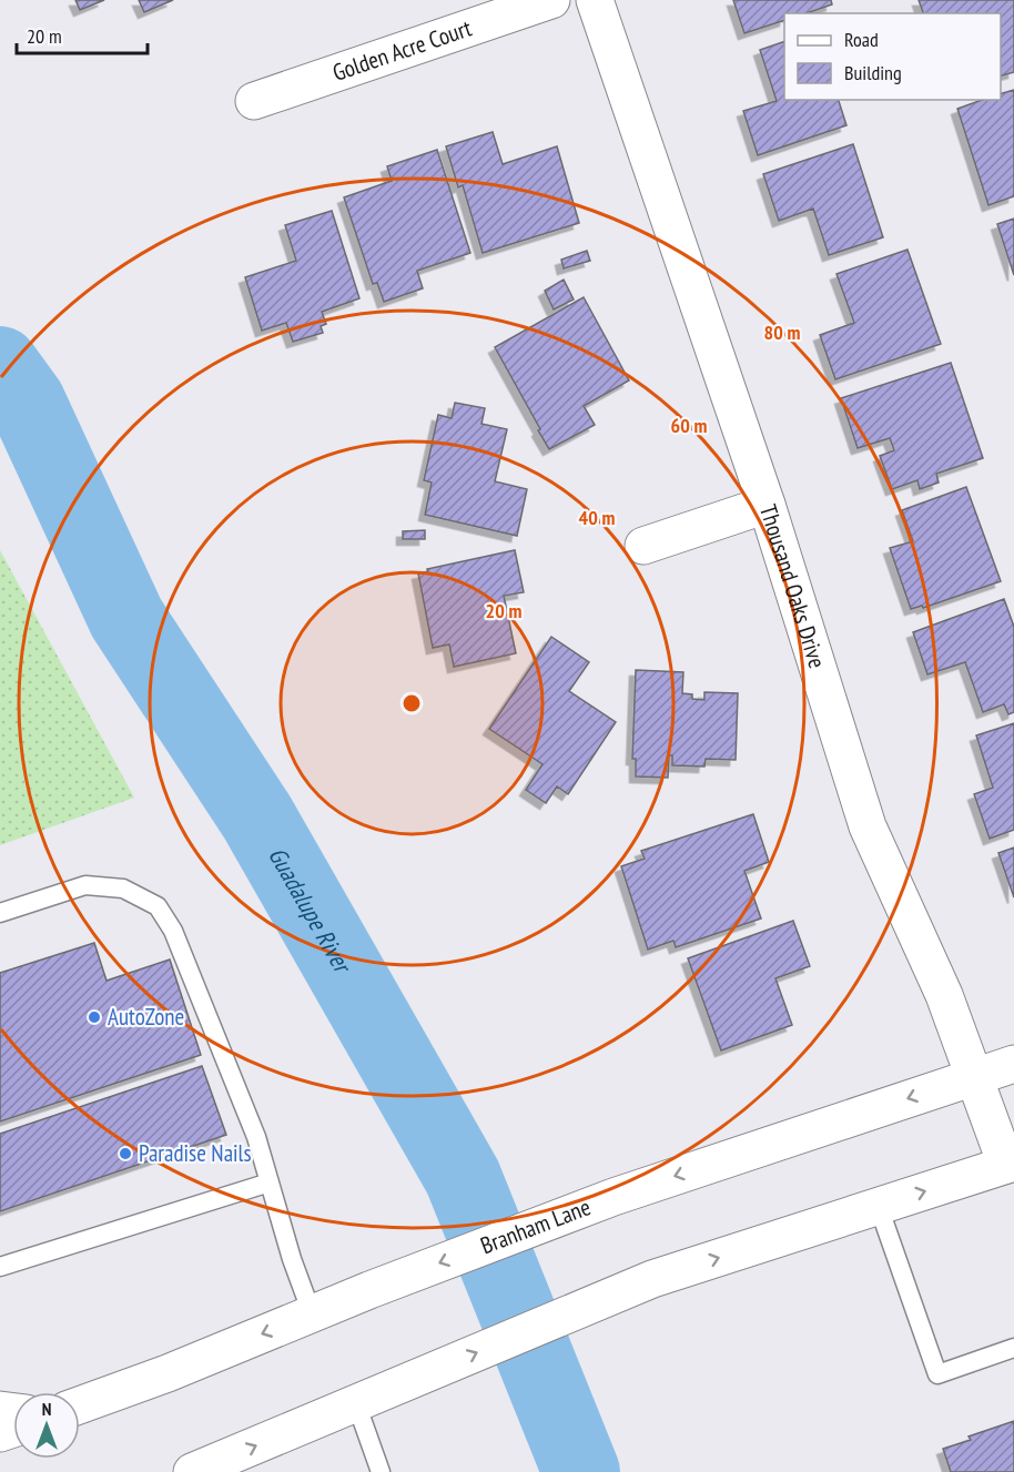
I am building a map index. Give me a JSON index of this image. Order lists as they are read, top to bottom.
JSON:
{
  "streets": {
    "main road": ["Golden Acre Court", "Thousand Oaks Drive", "Branham Lane"]
  },
  "crossings": [
    ["Thousand Oaks Drive", "Branham Lane"]
  ],
  "water": ["Guadalupe River"],
  "places": ["AutoZone", "Paradise Nails"],
  "legend": ["Road", "Building"],
  "scale_bar": "20 m",
  "north": "top",
  "rings": [
    "80 m",
    "60 m",
    "40 m",
    "20 m"
  ]
}
